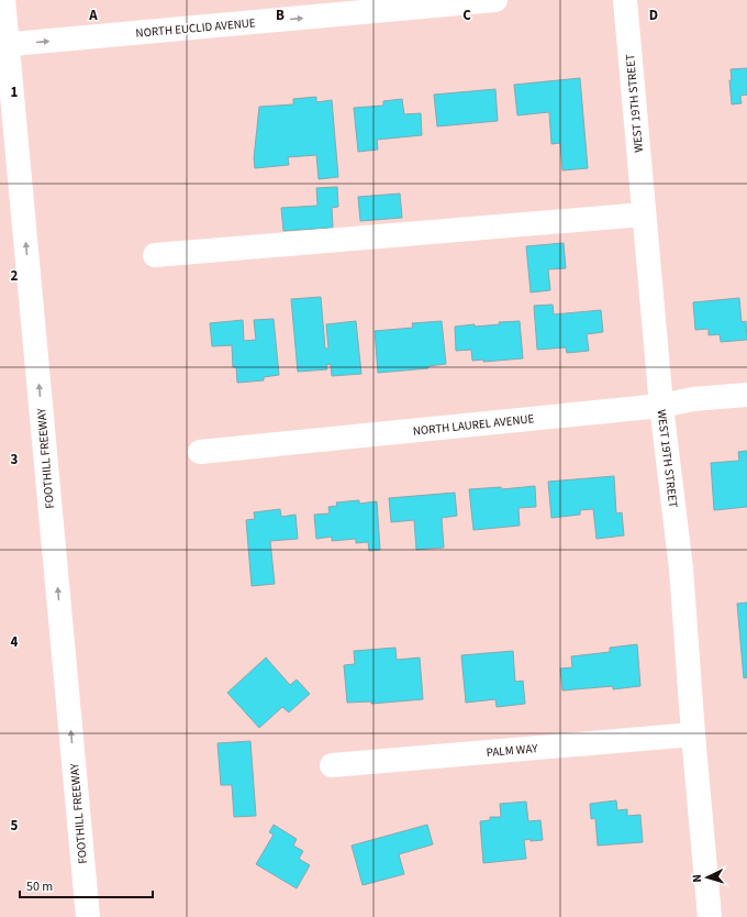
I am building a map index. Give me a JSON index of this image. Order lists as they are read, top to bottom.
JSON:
{
  "streets": {
    "main road": [
      "NORTH EUCLID AVENUE",
      "WEST 19TH STREET",
      "NORTH LAUREL AVENUE",
      "FOOTHILL FREEWAY",
      "PALM WAY"
    ]
  },
  "crossings": [
    ["WEST 19TH STREET", "NORTH LAUREL AVENUE"],
    ["WEST 19TH STREET", "PALM WAY"]
  ],
  "one_way": ["NORTH EUCLID AVENUE", "FOOTHILL FREEWAY"],
  "scale_bar": "50 m",
  "north": "left",
  "grid": {
    "columns": [
      "A",
      "B",
      "C",
      "D"
    ],
    "rows": [
      "1",
      "2",
      "3",
      "4",
      "5"
    ]
  }
}
